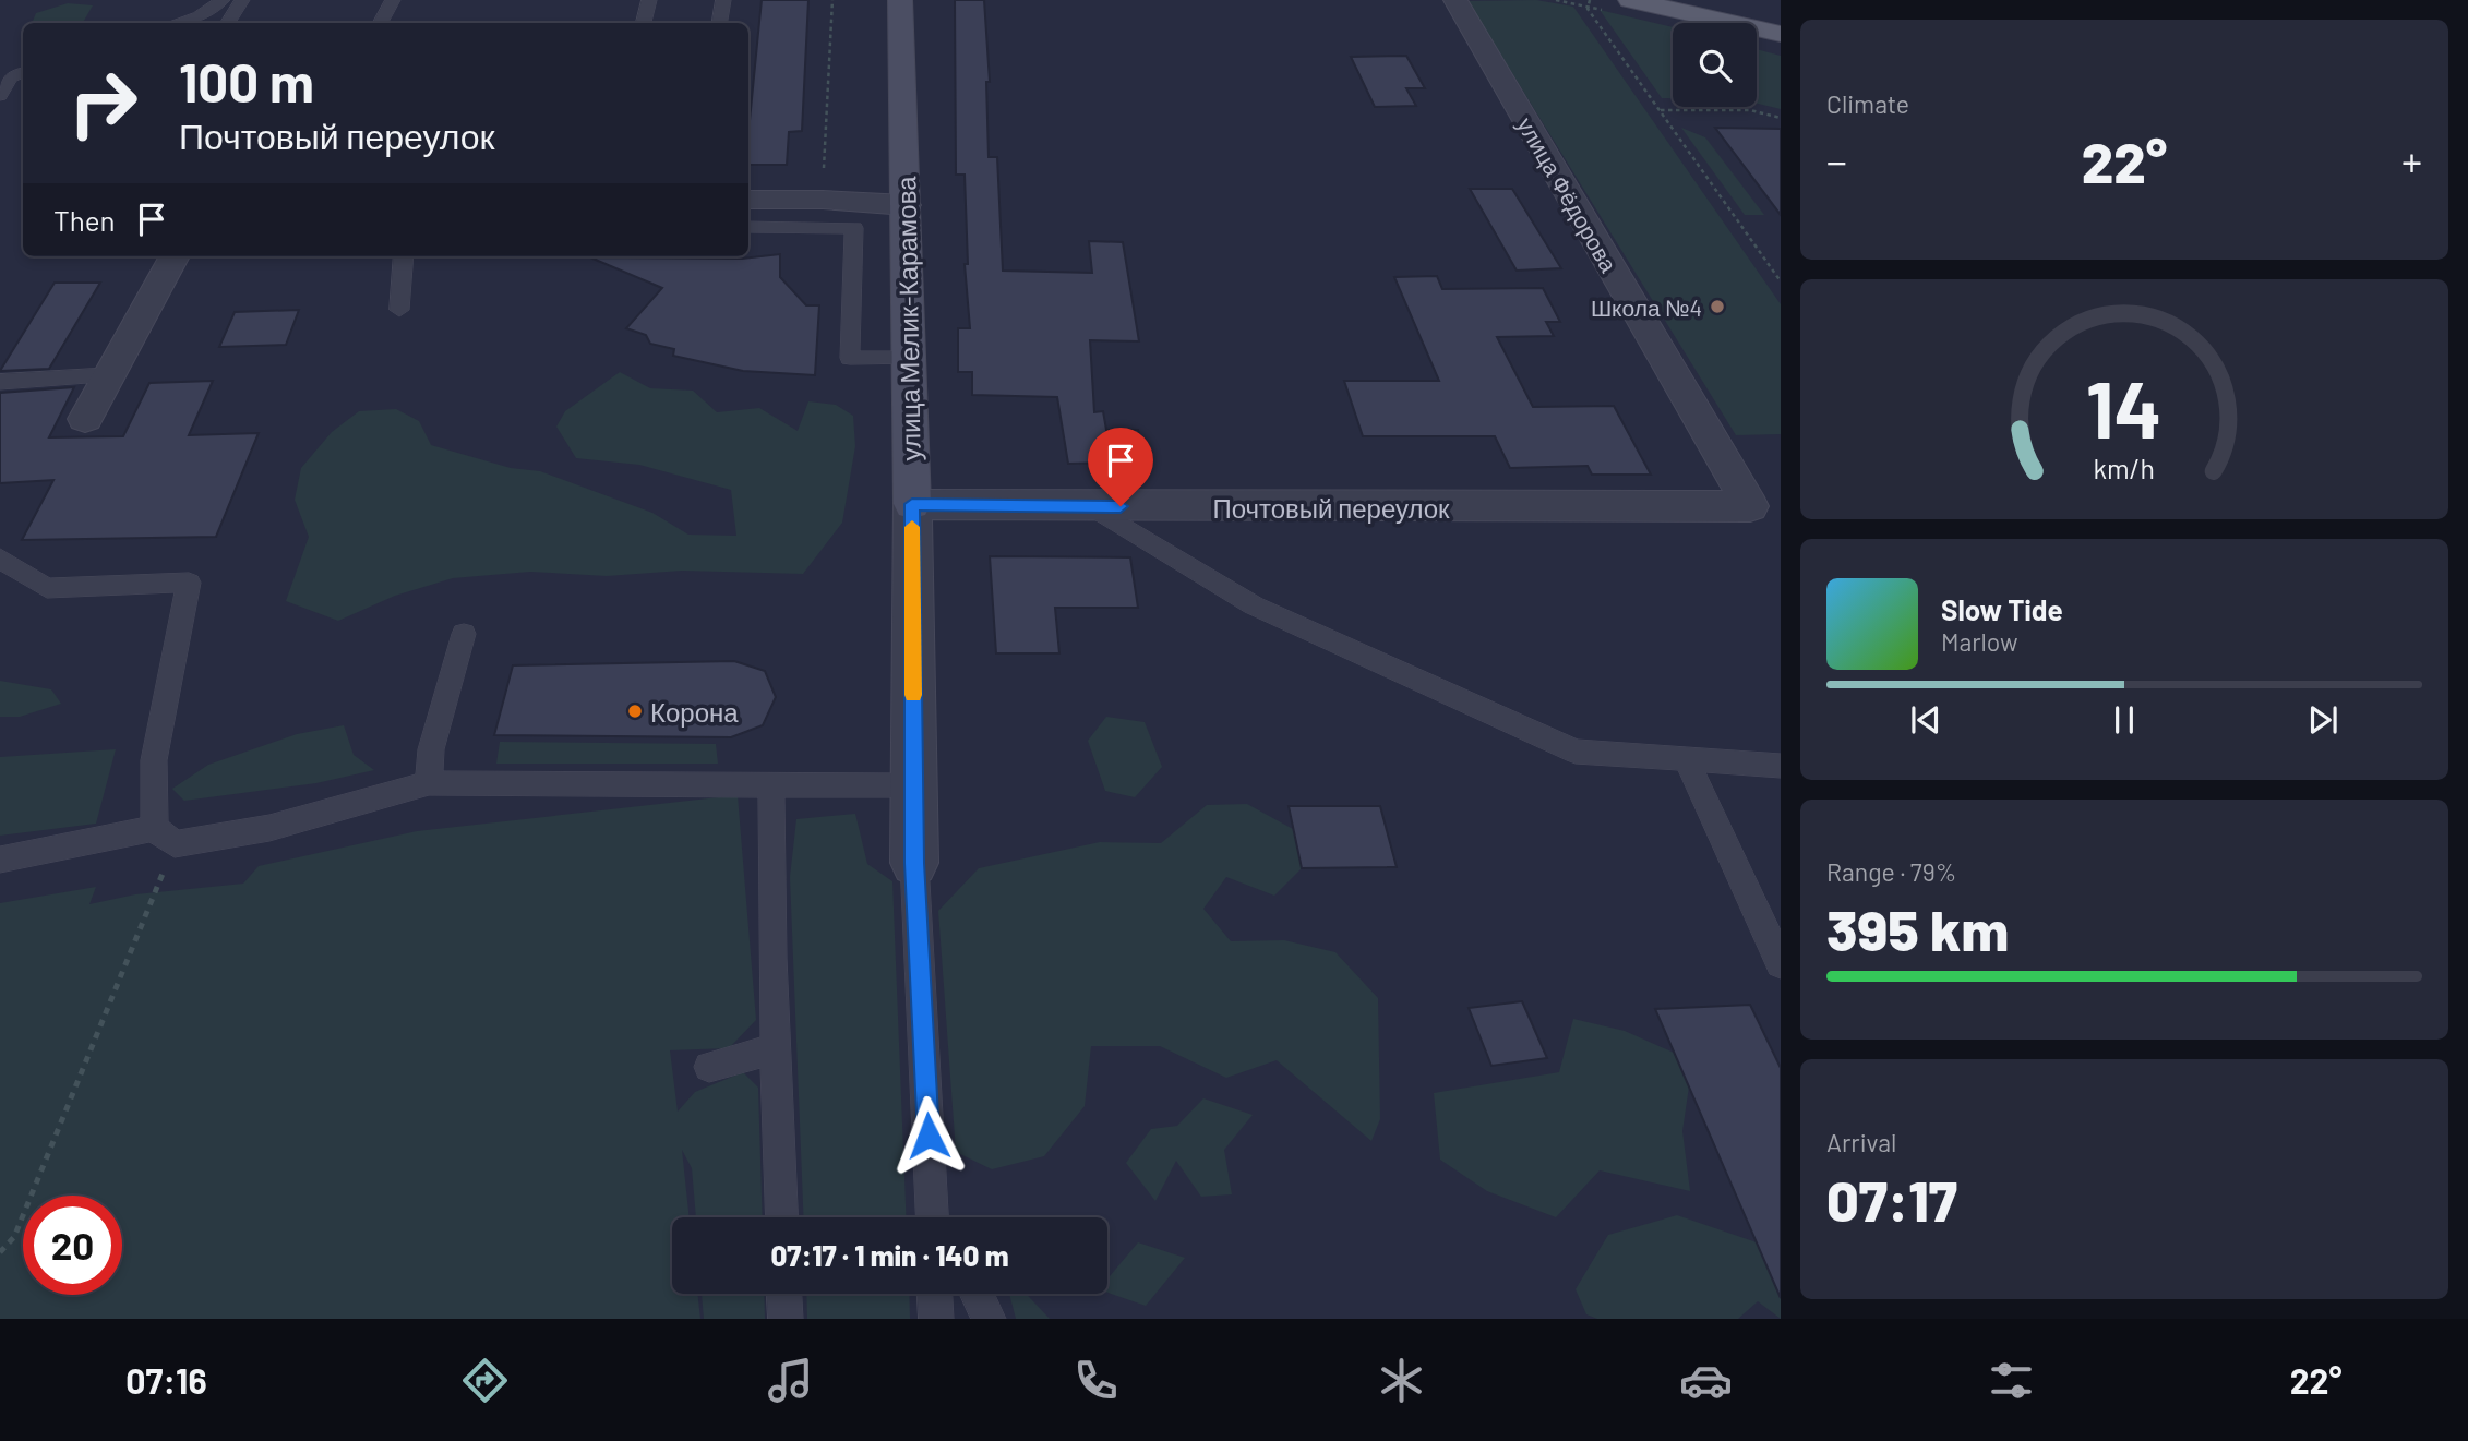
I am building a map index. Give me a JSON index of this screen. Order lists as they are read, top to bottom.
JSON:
{
  "streets": {
    "street": ["улица Фёдорова", "улица Мелик-Карамова", "Почтовый переулок"]
  },
  "crossings": [
    ["улица Фёдорова", "Почтовый переулок"],
    ["улица Мелик-Карамова", "Почтовый переулок"]
  ],
  "places": ["Школа №4", "Корона"],
  "page": {
    "tile": [
      "Climate",
      ["Range · 79%", "395 km"],
      ["Arrival", "07:17"]
    ],
    "turn": ["100 m", "Почтовый переулок"],
    "heat": ["−", "22°", "+"],
    "then": "Then",
    "song": ["Slow Tide", "Marlow"],
    "limit": "20",
    "trip": "07:17 · 1 min · 140 m",
    "tabs": ["07:16", "22°"],
    "gauge": ["14", "km/h"]
  }
}
